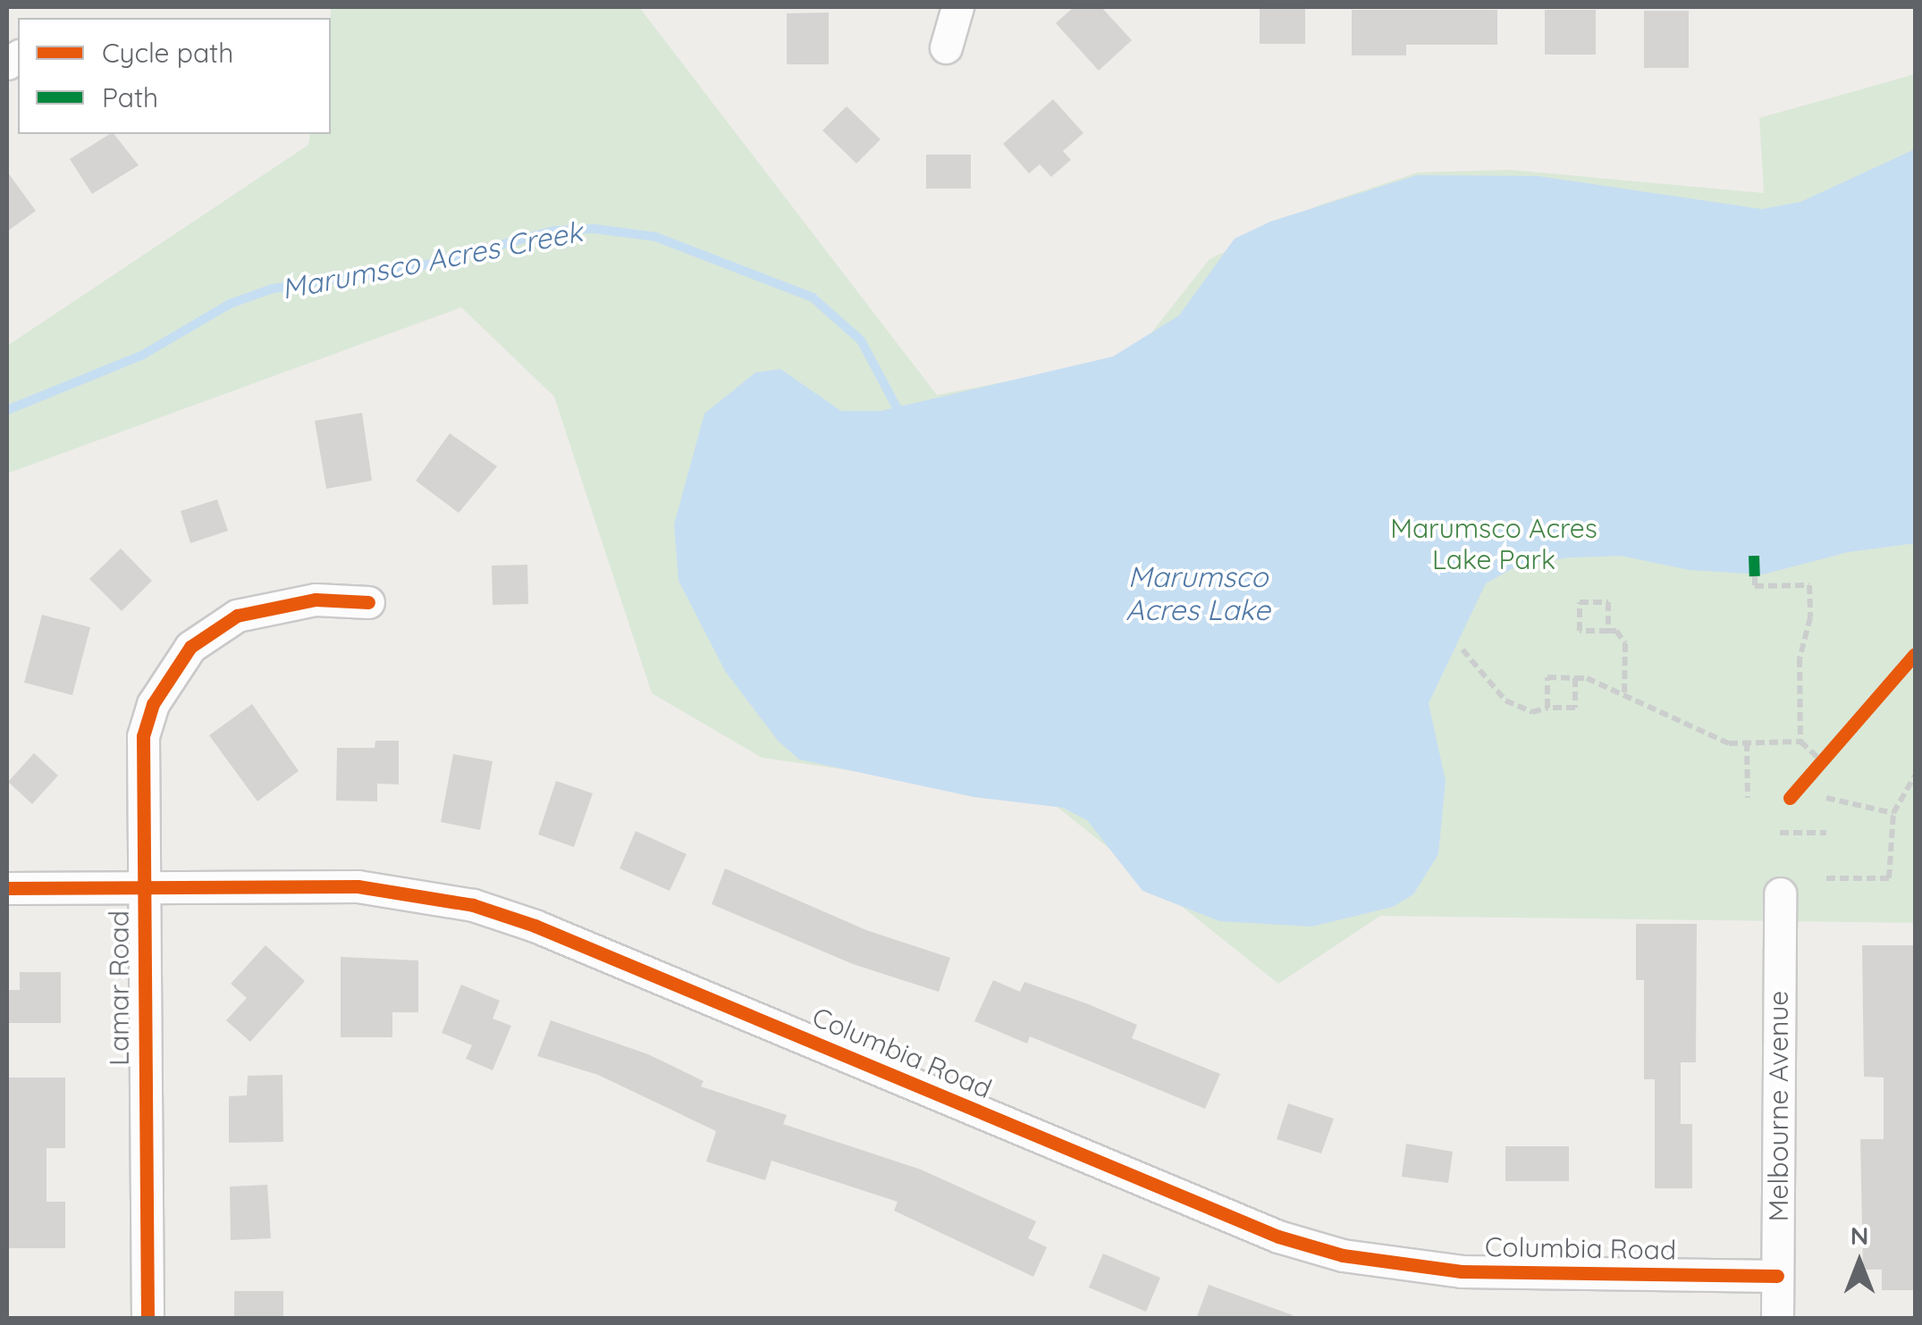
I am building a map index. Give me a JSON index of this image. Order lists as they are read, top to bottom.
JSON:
{
  "streets": {
    "street": ["Lamar Road", "Columbia Road", "Melbourne Avenue"]
  },
  "crossings": [
    ["Lamar Road", "Columbia Road"],
    ["Columbia Road", "Melbourne Avenue"]
  ],
  "water": ["Marumsco Acres Creek", "Marumsco Acres Lake"],
  "parks": ["Marumsco Acres Lake Park"],
  "legend": ["Cycle path", "Path"],
  "north": "top"
}
